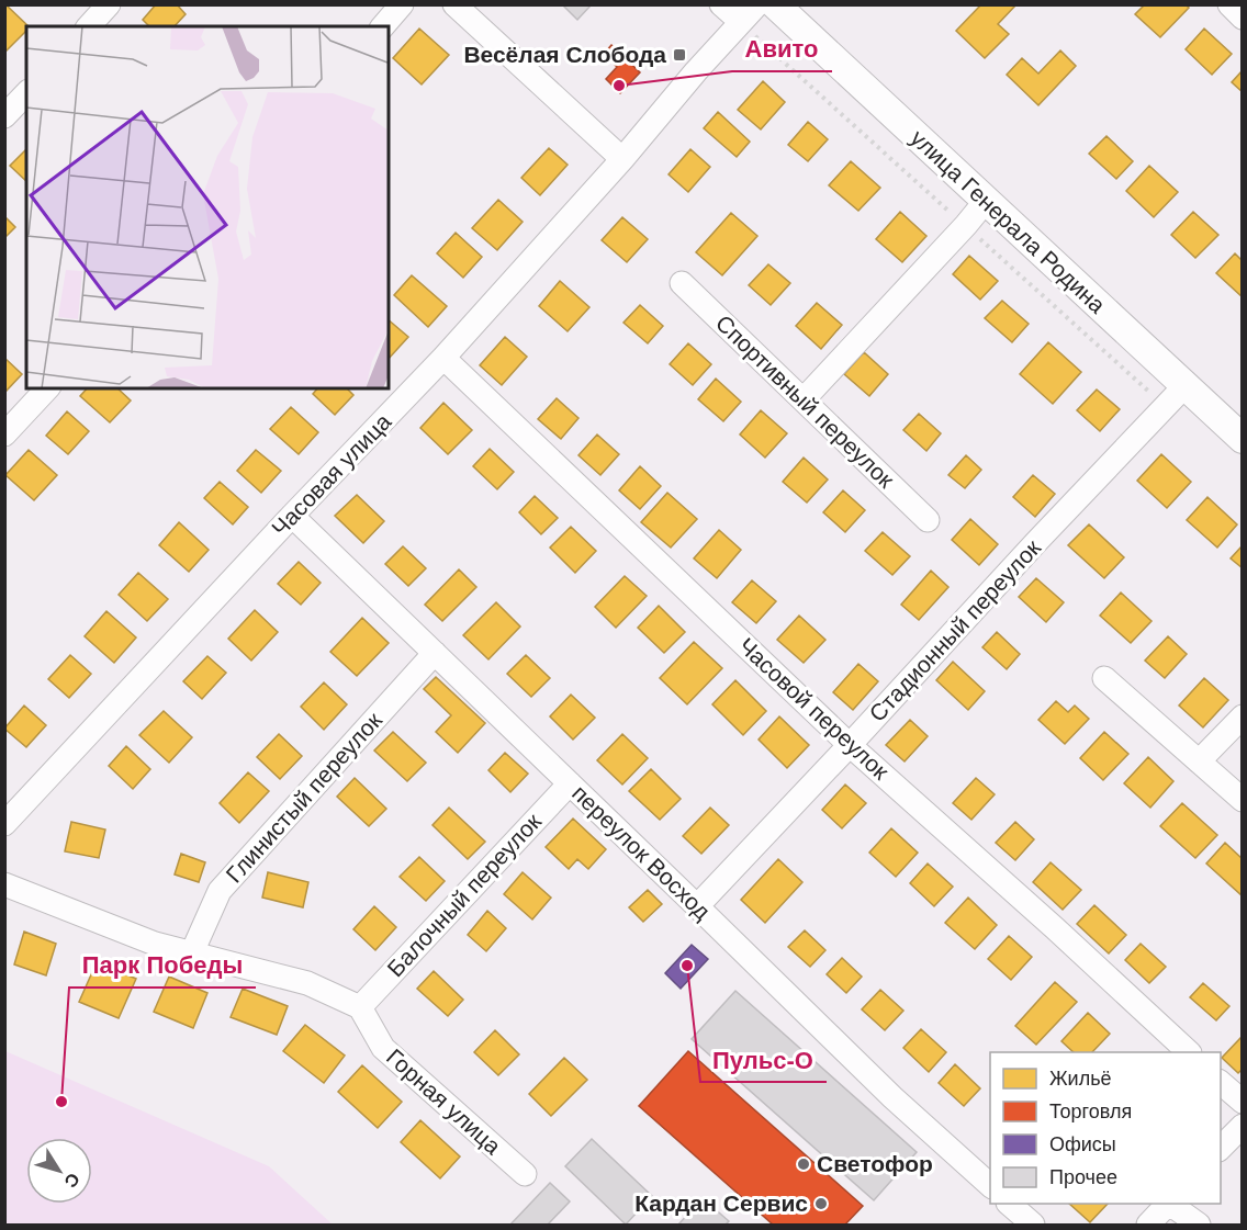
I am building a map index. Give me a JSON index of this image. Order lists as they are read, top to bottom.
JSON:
{
  "streets": {
    "main road": ["улица Генерала Родина"],
    "street": [
      "Спортивный переулок",
      "Часовая улица",
      "Стадионный переулок",
      "Часовой переулок",
      "Глинистый переулок",
      "переулок Восход",
      "Балочный переулок",
      "Горная улица"
    ]
  },
  "crossings": [
    ["улица Генерала Родина", "Стадионный переулок"],
    ["Часовая улица", "Часовой переулок"],
    ["Часовая улица", "переулок Восход"],
    ["Стадионный переулок", "Часовой переулок"],
    ["Стадионный переулок", "переулок Восход"],
    ["Глинистый переулок", "переулок Восход"],
    ["переулок Восход", "Балочный переулок"],
    ["Балочный переулок", "Горная улица"]
  ],
  "places": {
    "transit": ["Весёлая Слобода"],
    "other": [
      "Авито",
      "Пульс-О",
      "Парк Победы",
      "Светофор",
      "Кардан Сервис"
    ]
  },
  "legend": [
    "Жильё",
    "Торговля",
    "Офисы",
    "Прочее"
  ],
  "north": "bottom right"
}
